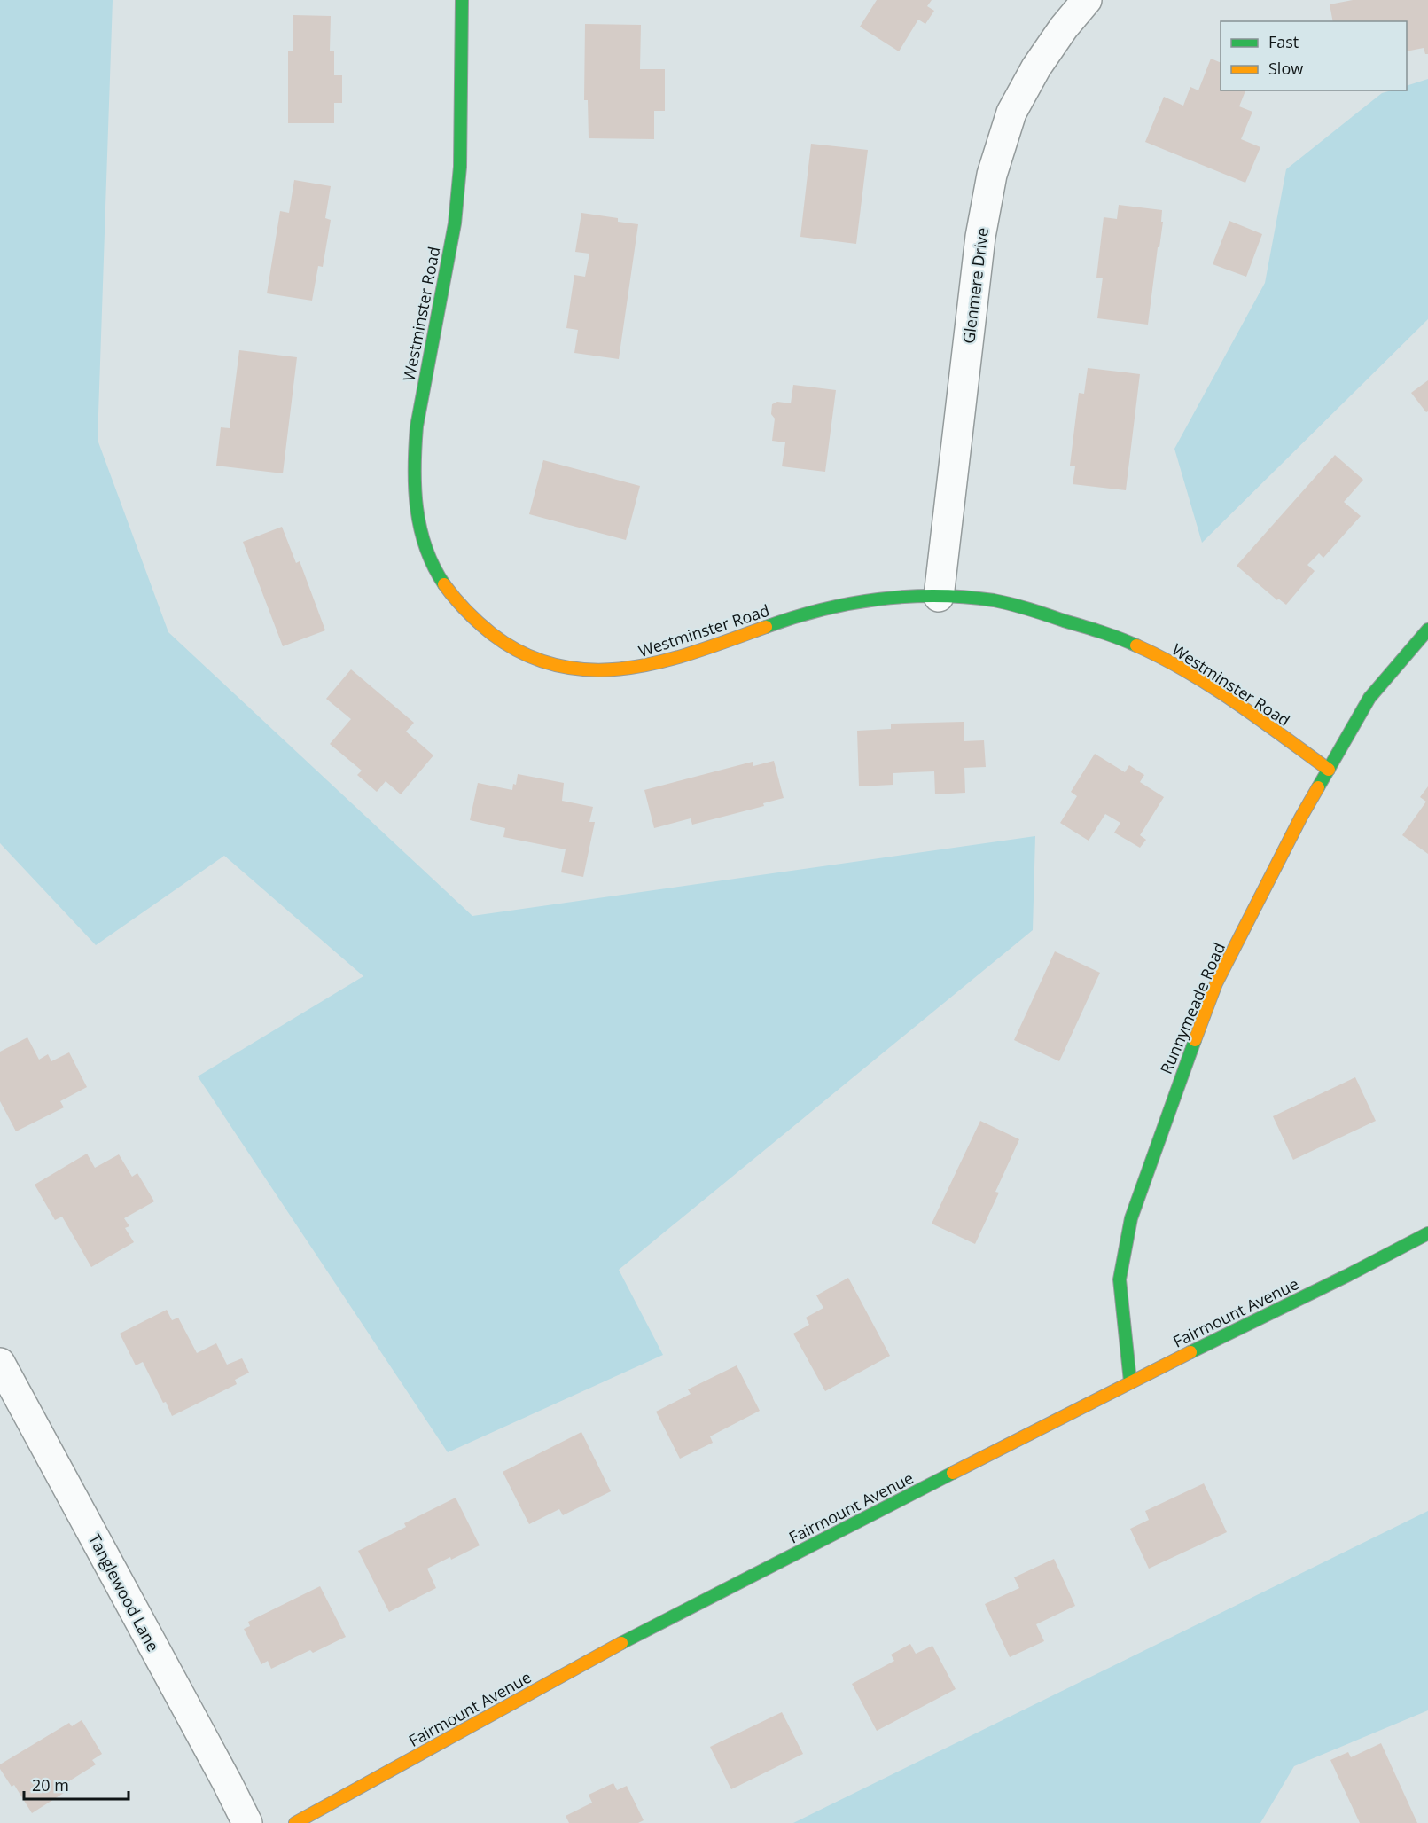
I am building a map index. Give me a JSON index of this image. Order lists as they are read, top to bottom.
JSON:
{
  "streets": {
    "street": [
      "Glenmere Drive",
      "Westminster Road",
      "Runnymeade Road",
      "Fairmount Avenue",
      "Tanglewood Lane"
    ]
  },
  "crossings": [
    ["Glenmere Drive", "Westminster Road"],
    ["Westminster Road", "Runnymeade Road"],
    ["Runnymeade Road", "Fairmount Avenue"]
  ],
  "legend": ["Fast", "Slow"],
  "scale_bar": "20 m"
}
